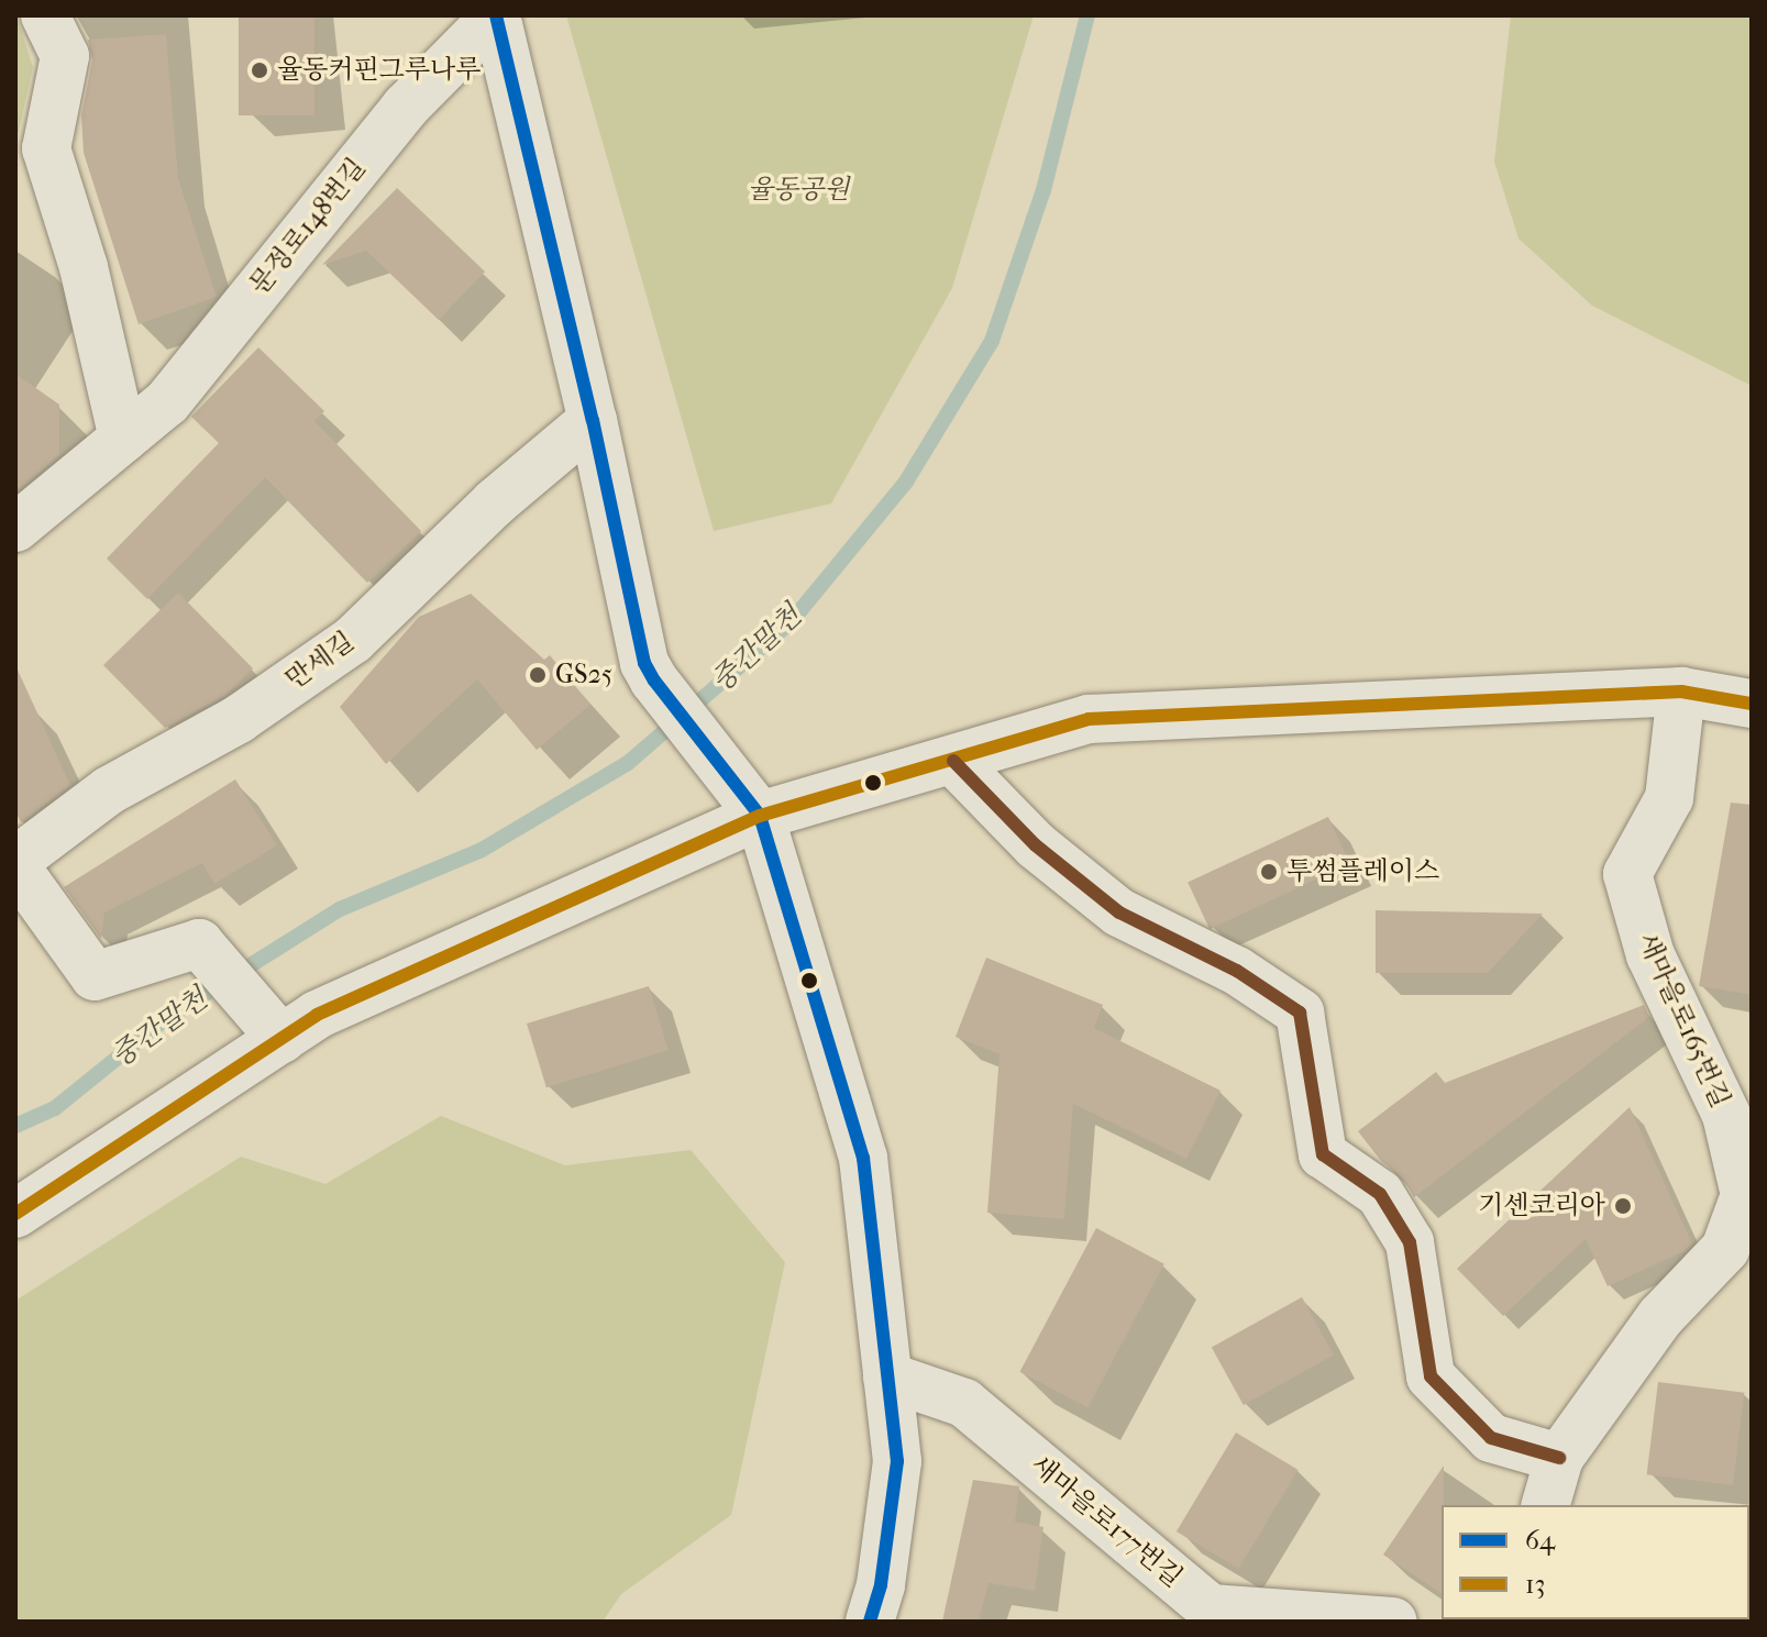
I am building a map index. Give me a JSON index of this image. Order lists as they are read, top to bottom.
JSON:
{
  "streets": {
    "street": [
      "문정로148번길",
      "만세길",
      "새마을로165번길",
      "새마을로177번길"
    ]
  },
  "water": ["중간말천"],
  "parks": ["율동공원"],
  "places": [
    "율동커핀그루나루",
    "GS25",
    "투썸플레이스",
    "기센코리아"
  ],
  "lines": ["transit line 64", "transit line 13"],
  "legend": ["64", "13"]
}
